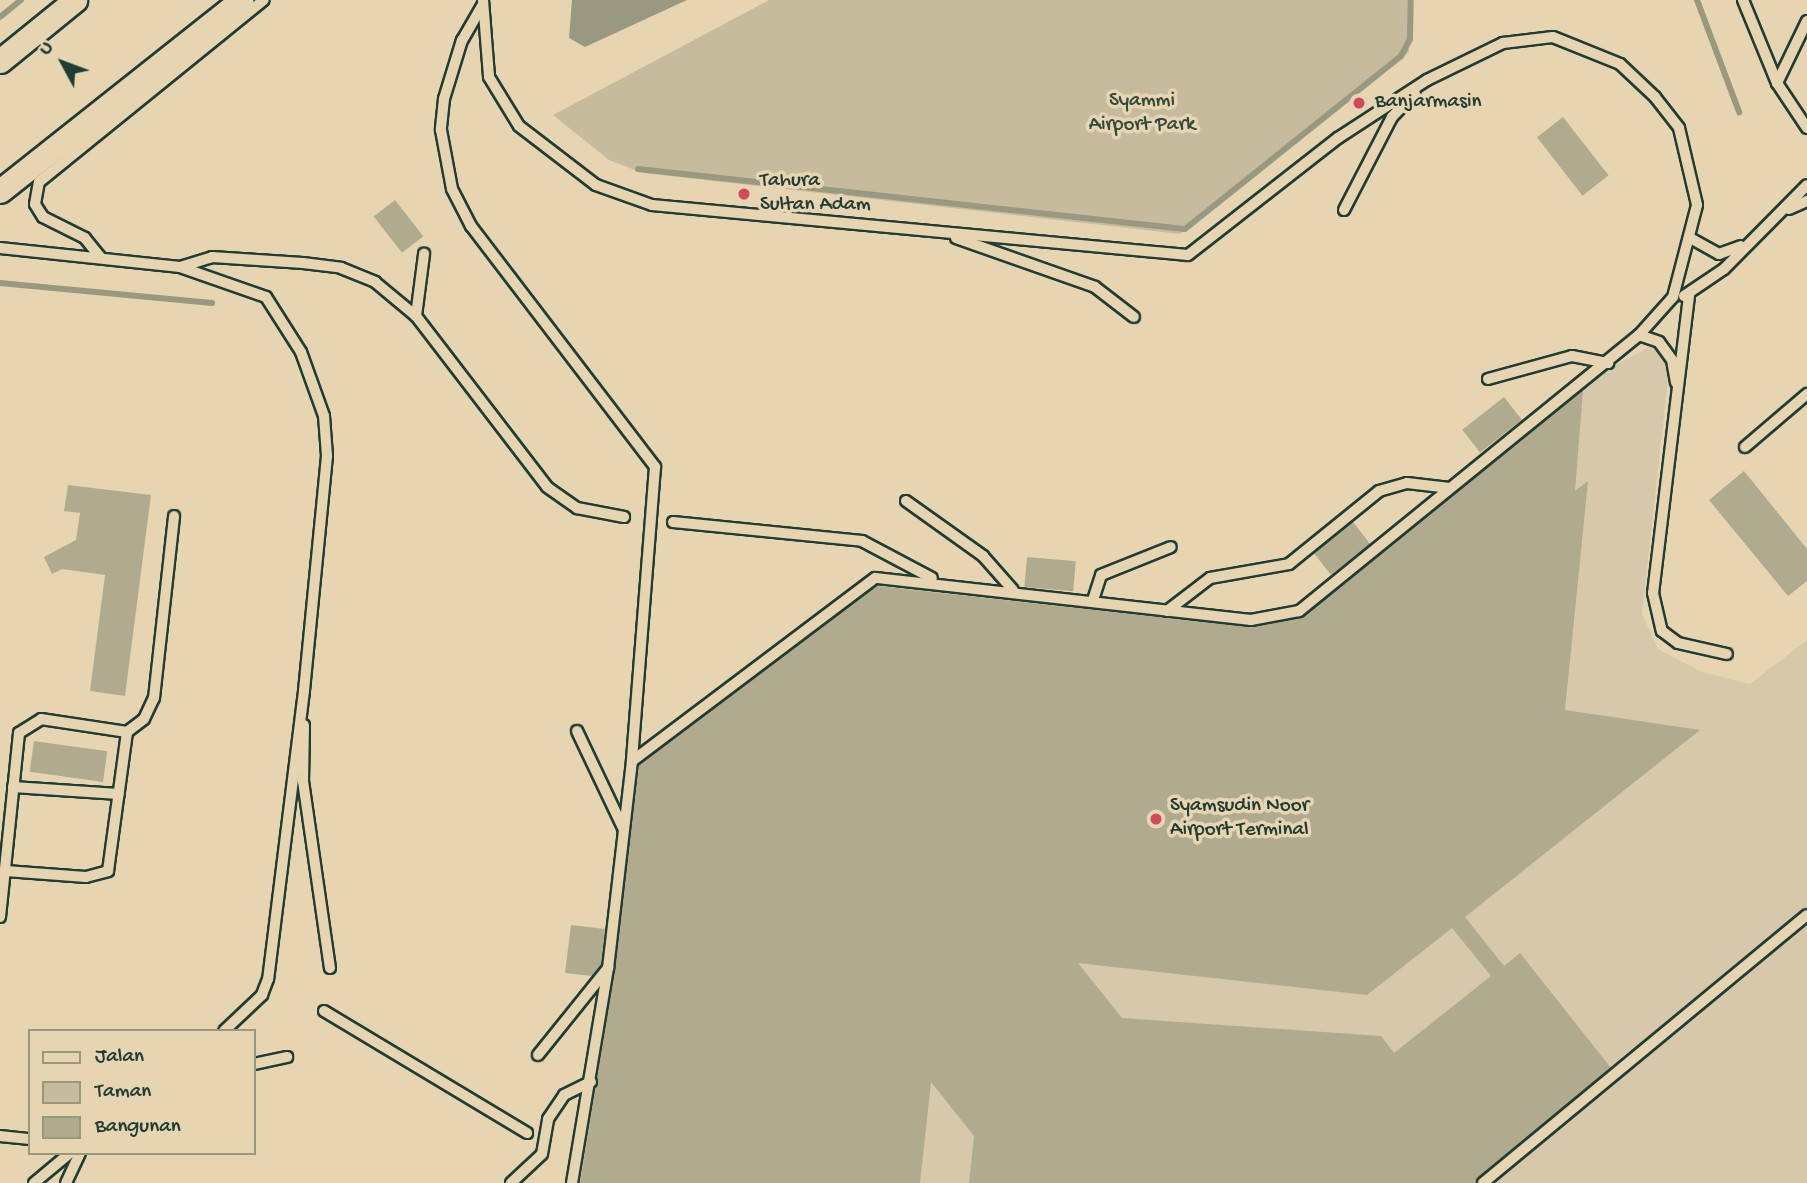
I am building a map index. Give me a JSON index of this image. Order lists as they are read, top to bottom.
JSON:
{
  "parks": ["Syammi Airport Park"],
  "places": ["Banjarmasin", "Tahura Sultan Adam", "Syamsudin Noor Airport Terminal"],
  "legend": ["Jalan", "Taman", "Bangunan"],
  "north": "top left"
}
